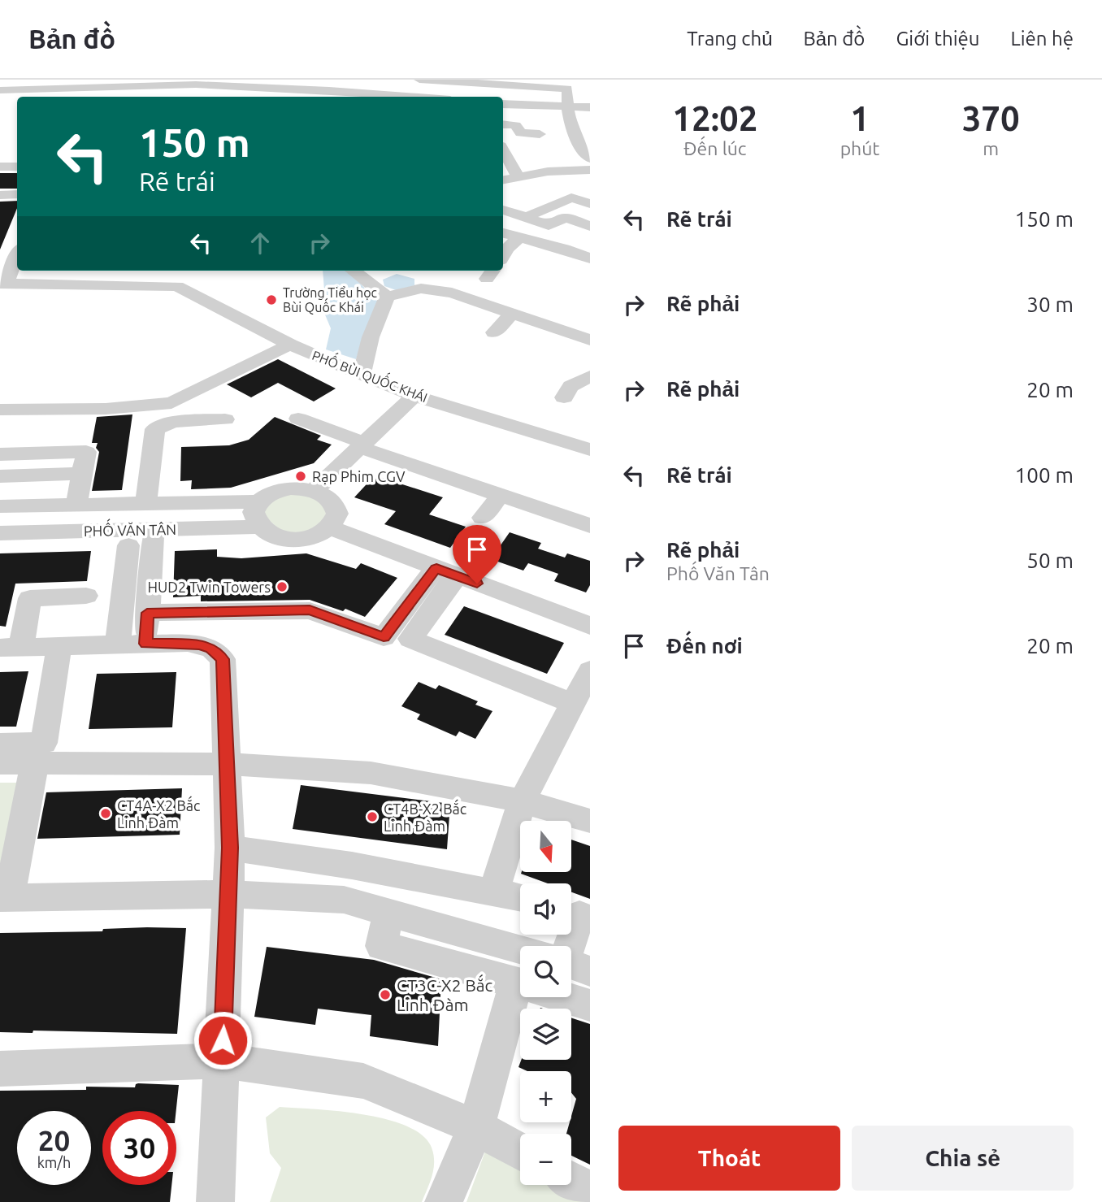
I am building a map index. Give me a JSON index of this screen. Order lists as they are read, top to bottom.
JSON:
{
  "streets": {
    "street": ["PHỐ BÙI QUỐC KHÁI", "PHỐ VĂN TÂN"]
  },
  "places": [
    "Trường Tiểu học Bùi Quốc Khái",
    "Rạp Phim CGV",
    "HUD2 Twin Towers",
    "CT4A-X2 Bắc Linh Đàm",
    "CT4B-X2 Bắc Linh Đàm",
    "CT3C-X2 Bắc Linh Đàm"
  ],
  "north": "bottom",
  "page": {
    "header": "Bản đồ",
    "nav": [
      "Trang chủ",
      "Bản đồ",
      "Giới thiệu",
      "Liên hệ"
    ],
    "eta": [
      "12:02",
      "Đến lúc",
      "1",
      "phút",
      "370",
      "m"
    ],
    "turn": ["150 m", "Rẽ trái"],
    "list": [
      {
        "name": "Rẽ trái",
        "value": "150 m"
      },
      {
        "name": "Rẽ phải",
        "value": "30 m"
      },
      {
        "name": "Rẽ phải",
        "value": "20 m"
      },
      {
        "name": "Rẽ trái",
        "value": "100 m"
      },
      {
        "name": "Rẽ phải",
        "note": "Phố Văn Tân",
        "value": "50 m"
      },
      {
        "name": "Đến nơi",
        "value": "20 m"
      }
    ],
    "map_buttons": ["+", "−"],
    "speed": "20 km/h",
    "limit": "30",
    "buttons": ["Thoát", "Chia sẻ"]
  }
}
